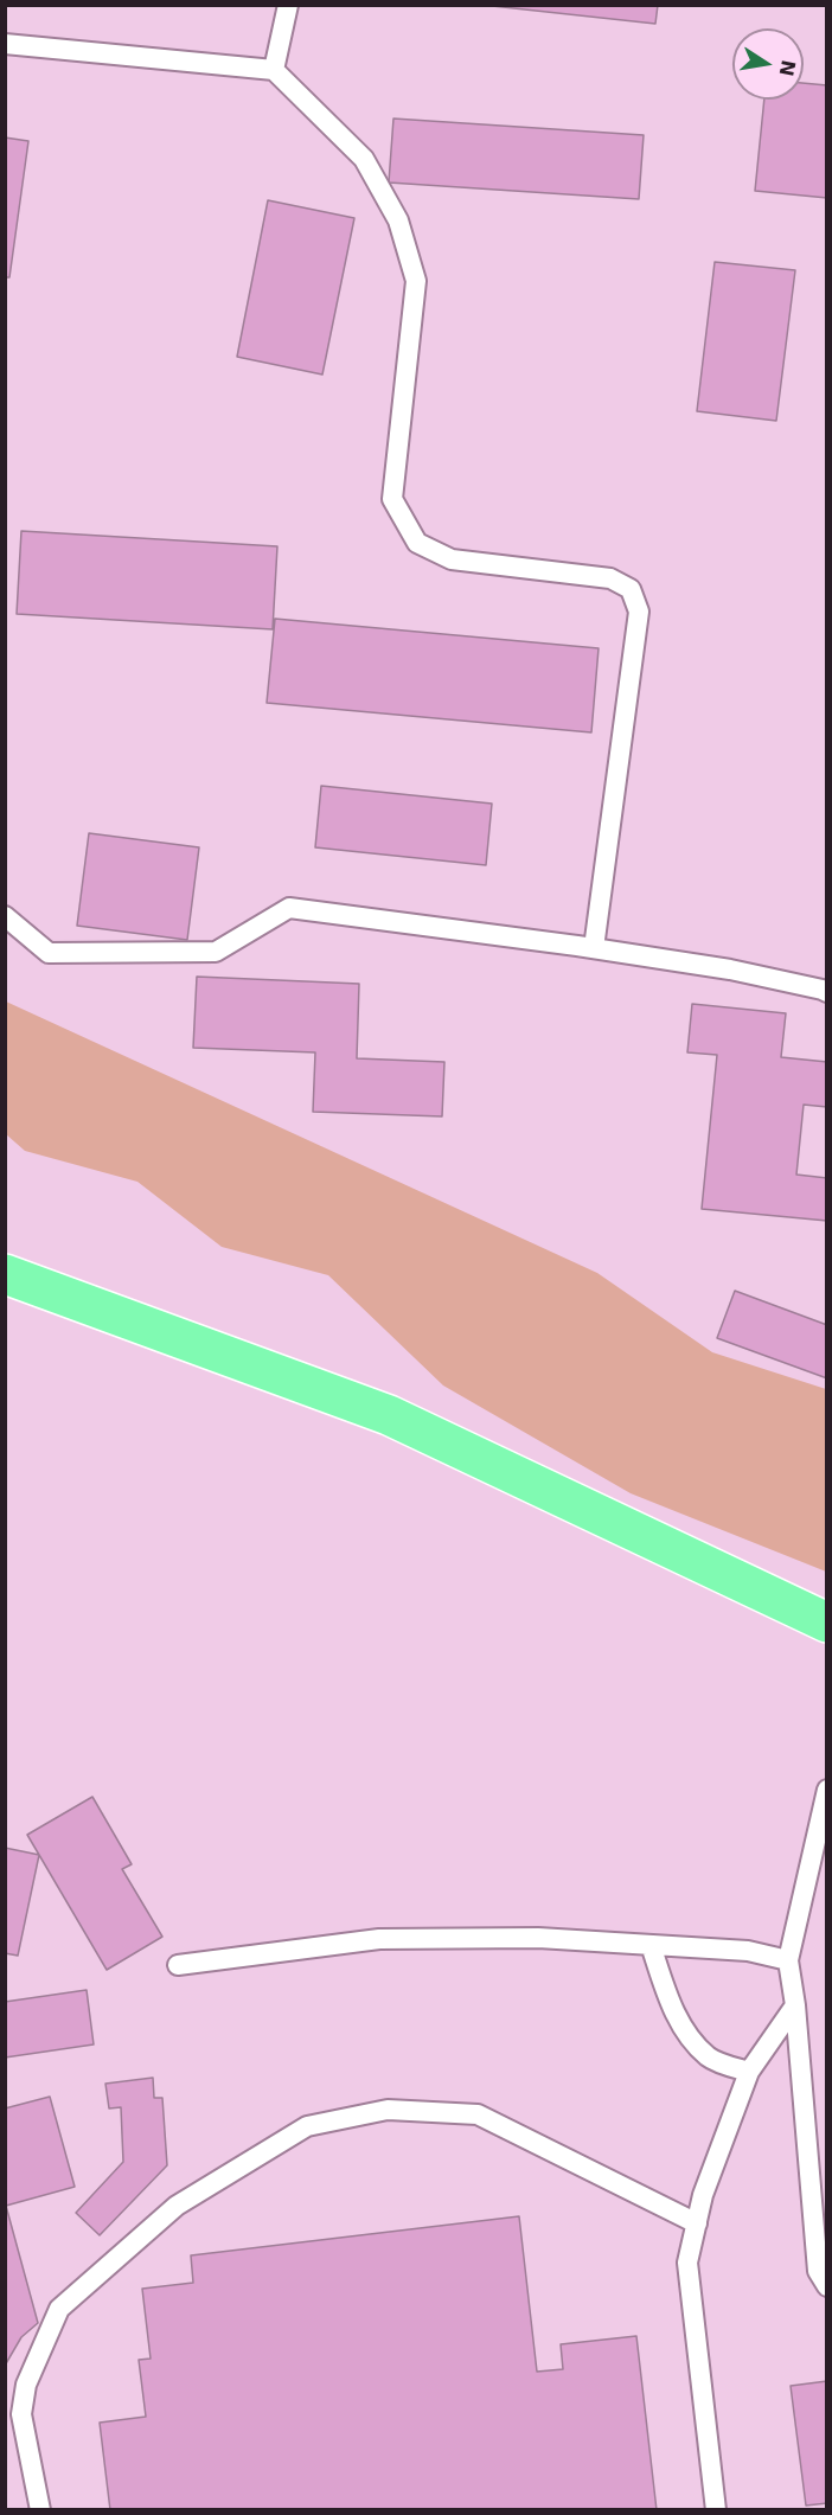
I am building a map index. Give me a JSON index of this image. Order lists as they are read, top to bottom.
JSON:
{
  "north": "right"
}
